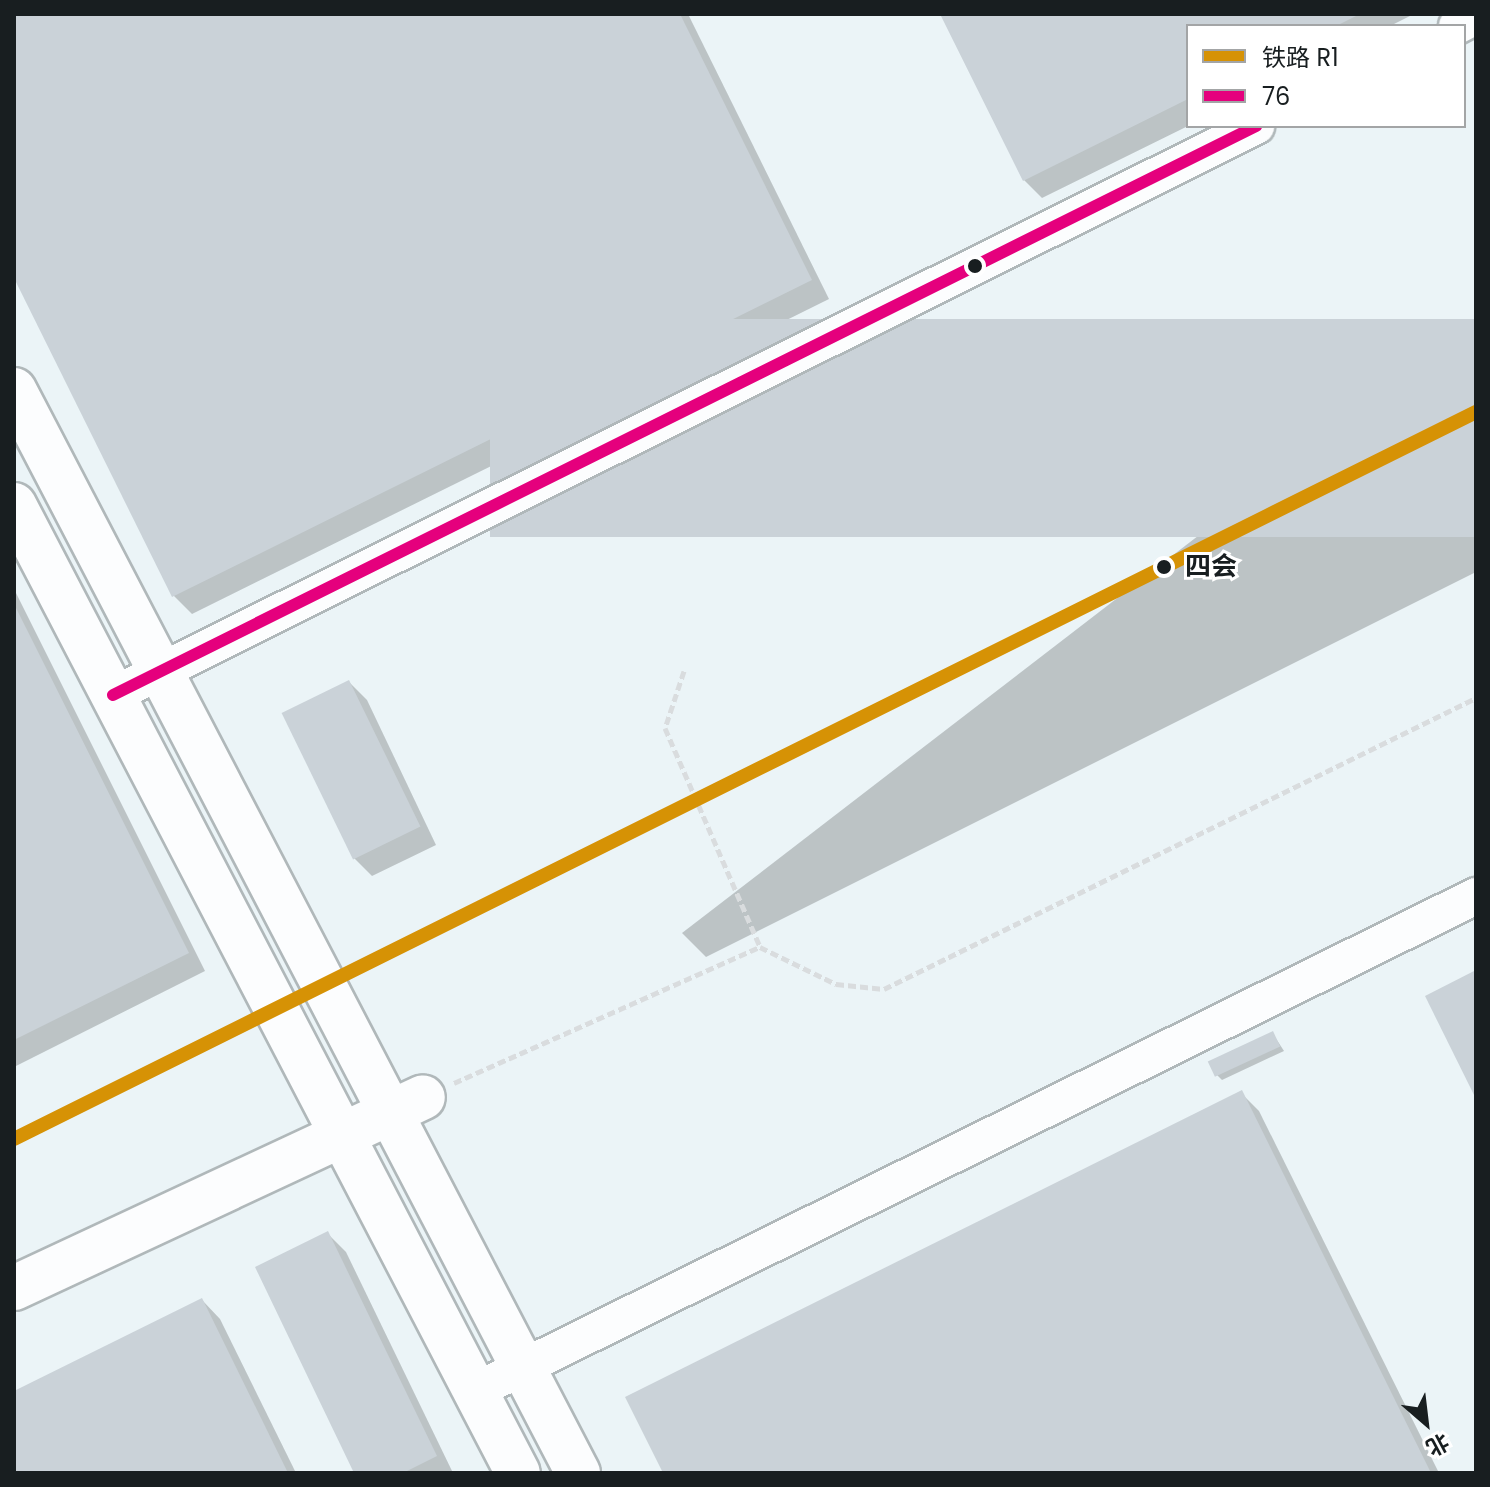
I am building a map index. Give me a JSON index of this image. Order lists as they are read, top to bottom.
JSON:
{
  "places": ["四会"],
  "lines": ["transit line 76", "rail line R1"],
  "legend": ["铁路 R1", "76"],
  "north": "bottom right"
}
